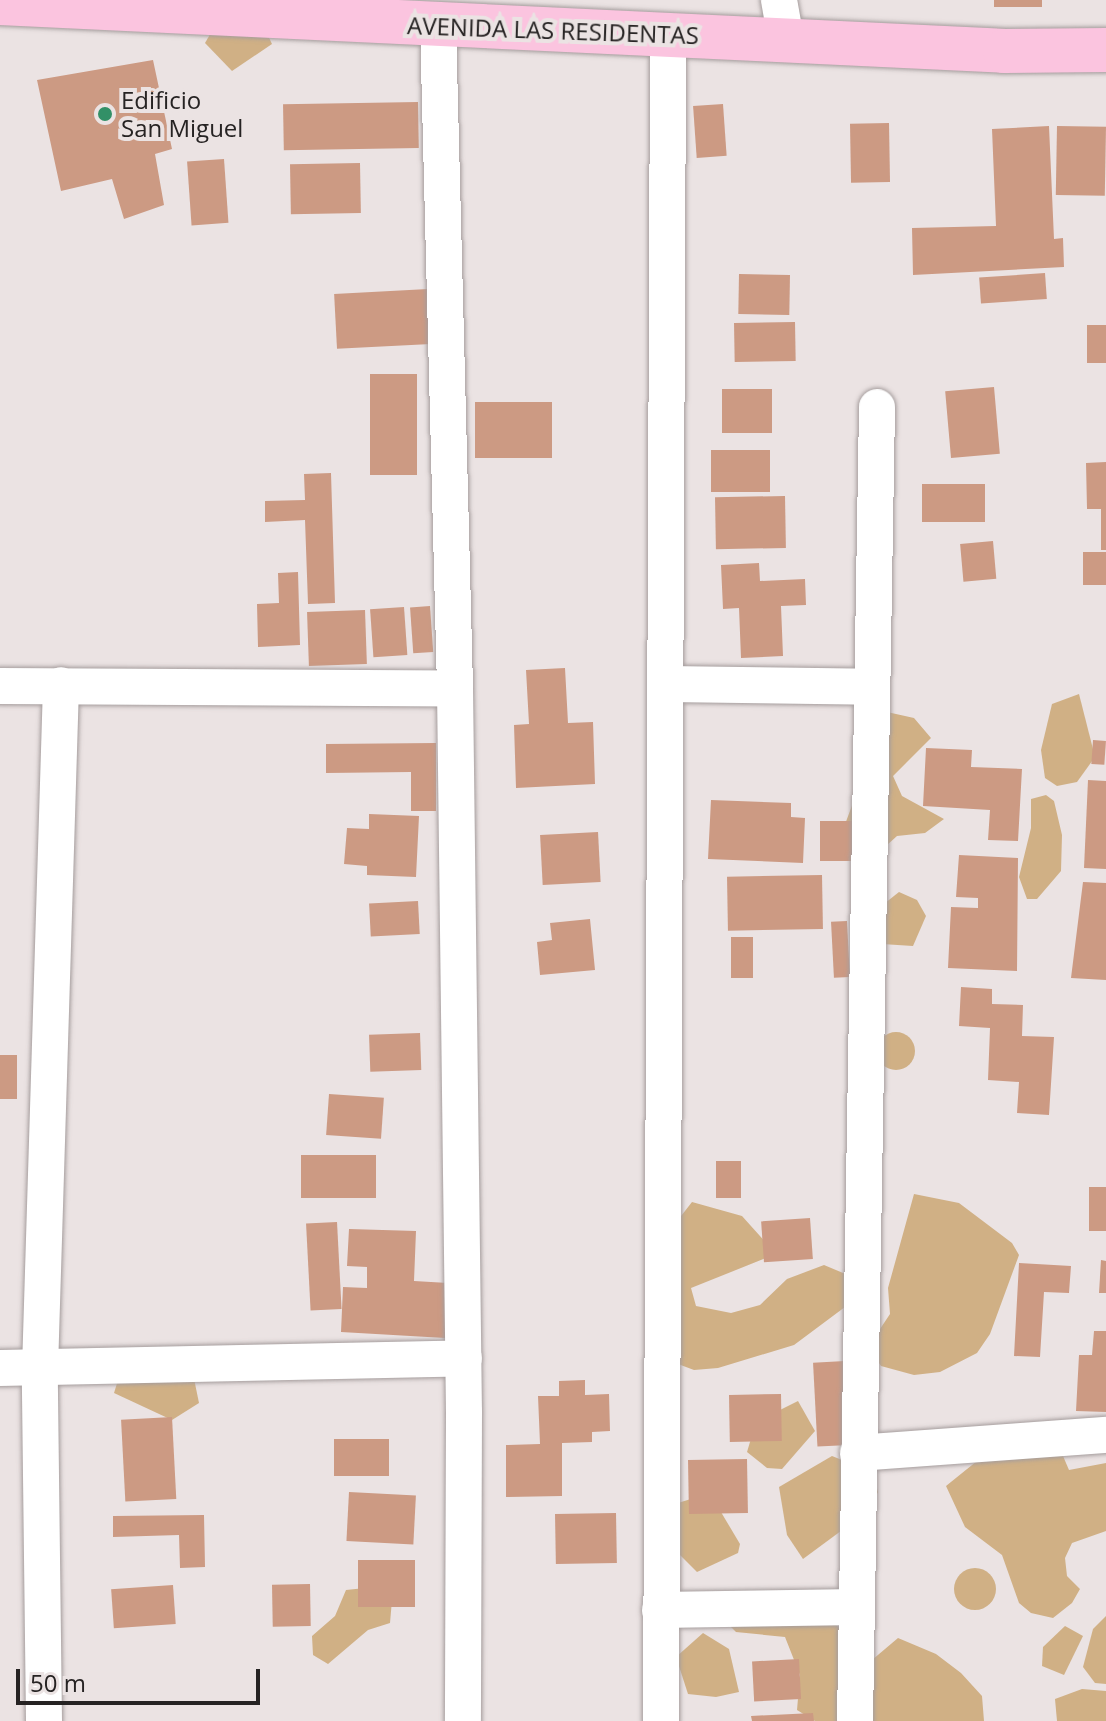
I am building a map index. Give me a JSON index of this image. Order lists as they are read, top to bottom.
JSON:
{
  "streets": {
    "main road": ["AVENIDA LAS RESIDENTAS"]
  },
  "places": ["Edificio San Miguel"],
  "scale_bar": "50 m"
}
